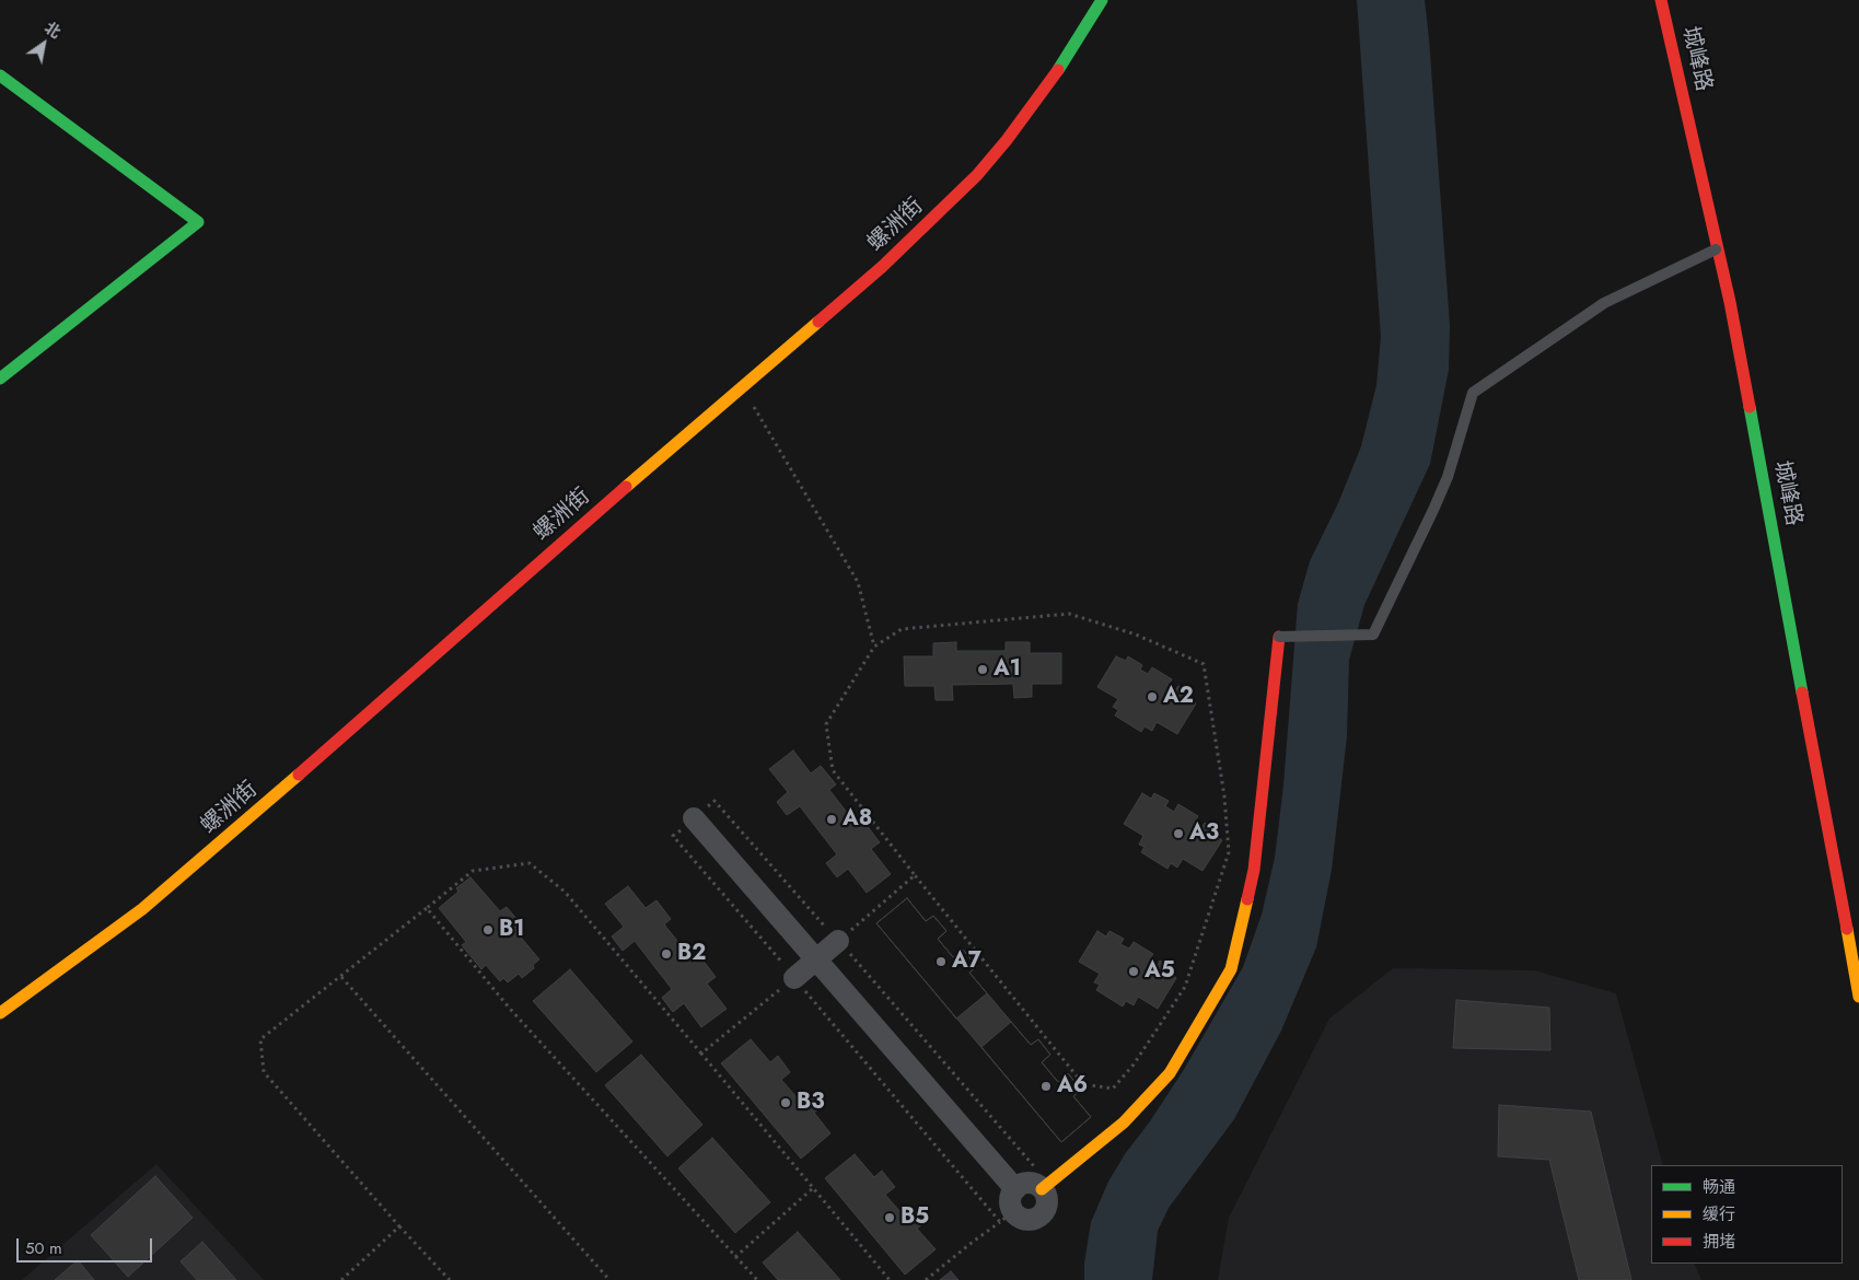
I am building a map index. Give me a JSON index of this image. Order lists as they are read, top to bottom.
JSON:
{
  "streets": {
    "street": ["城峰路", "螺洲街"]
  },
  "places": [
    "A1",
    "A2",
    "A8",
    "A3",
    "B1",
    "B2",
    "A7",
    "A5",
    "A6",
    "B3",
    "B5"
  ],
  "legend": ["畅通", "缓行", "拥堵"],
  "scale_bar": "50 m",
  "north": "top right"
}
